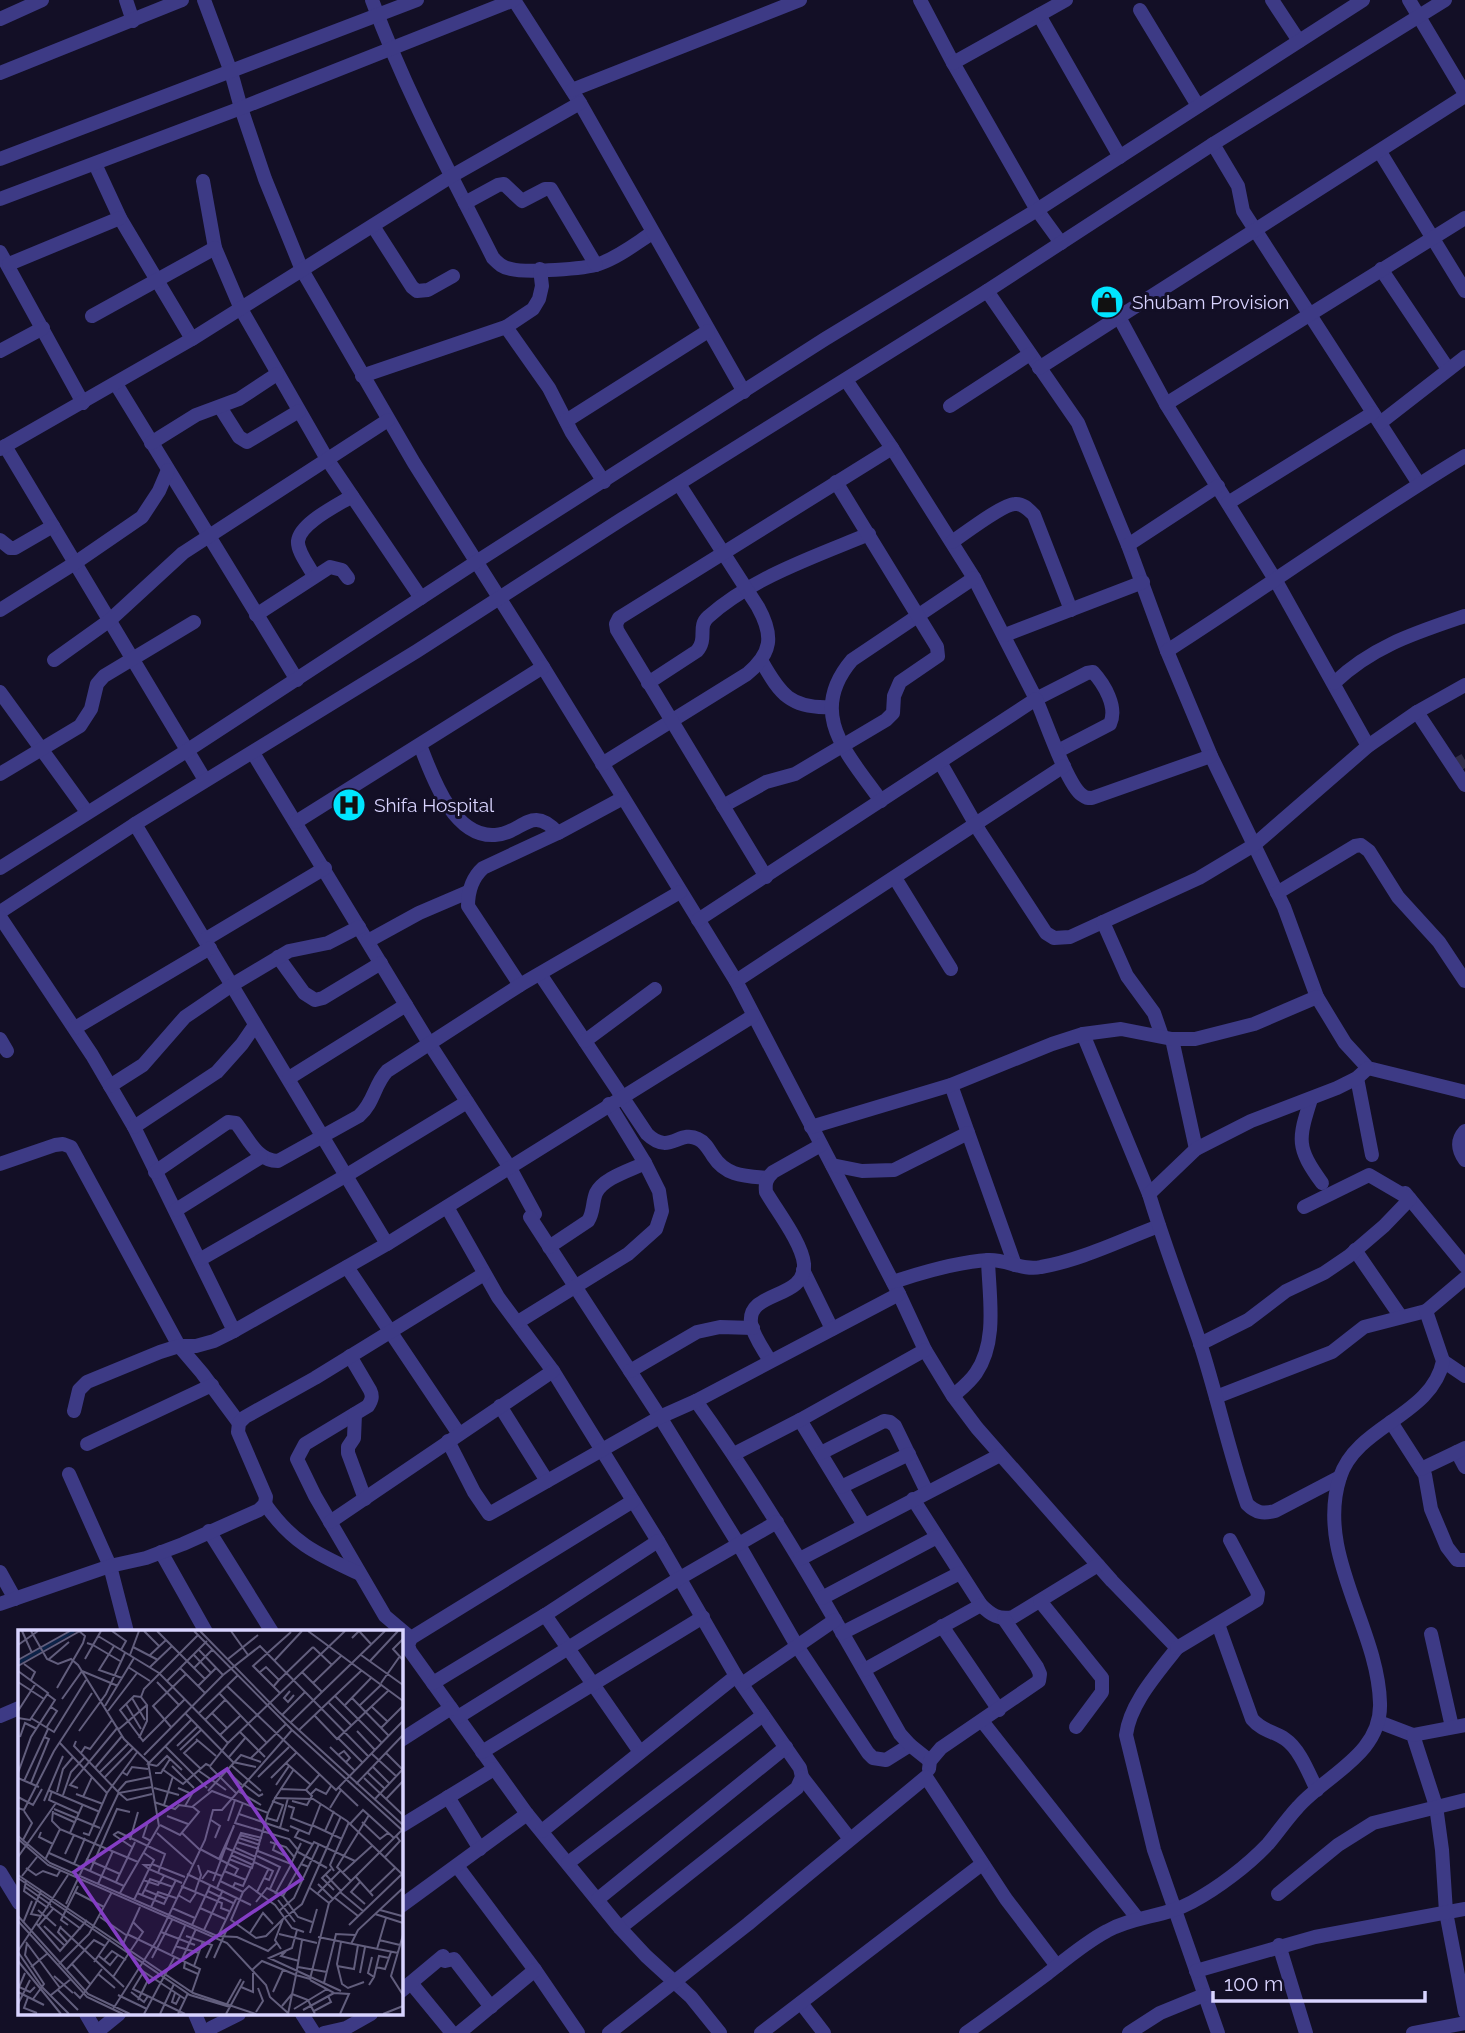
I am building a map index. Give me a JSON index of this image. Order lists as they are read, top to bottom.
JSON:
{
  "places": {
    "shop": ["Shubam Provision"],
    "hospital": ["Shifa Hospital"]
  },
  "scale_bar": "100 m"
}
